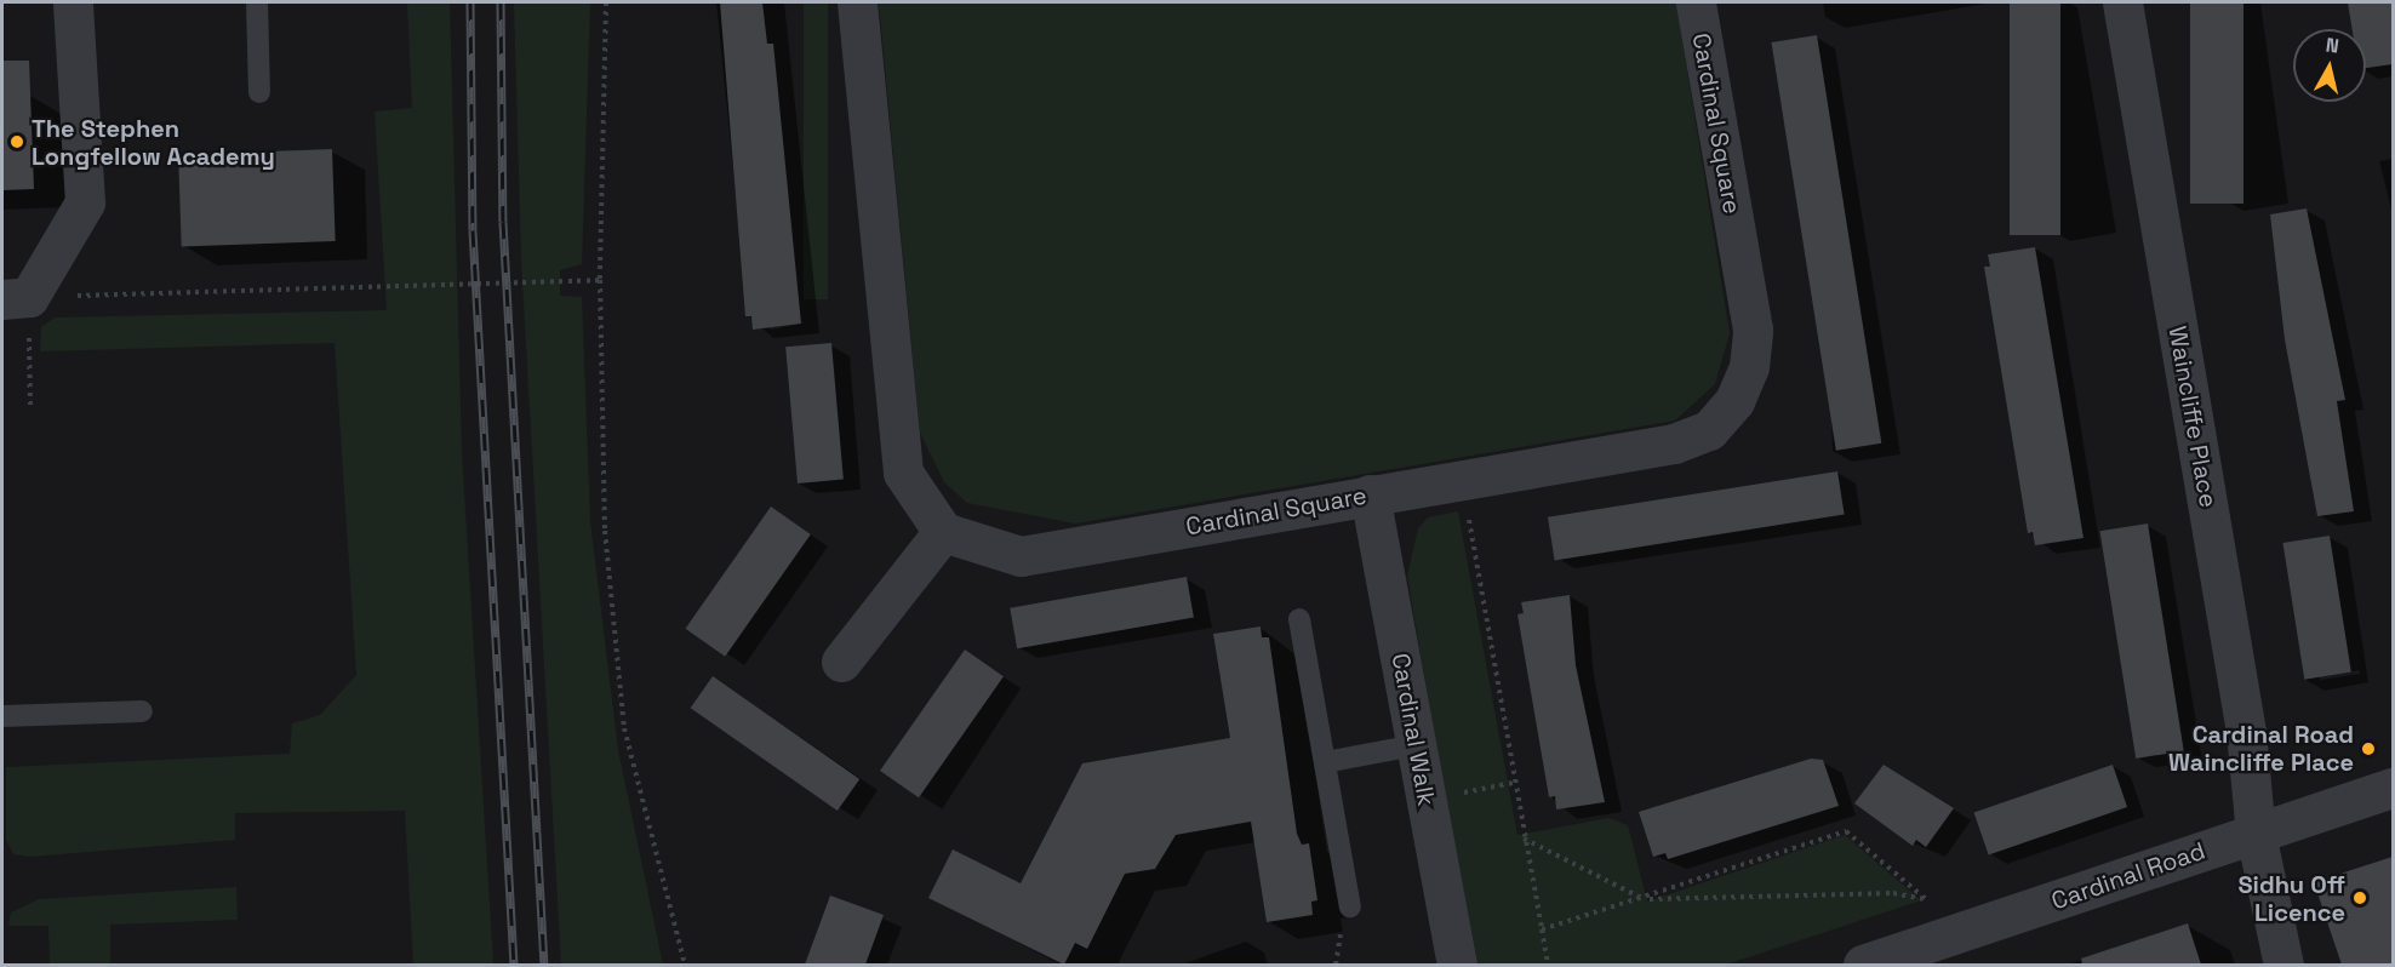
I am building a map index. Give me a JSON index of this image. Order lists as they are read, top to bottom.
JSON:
{
  "streets": {
    "street": [
      "Cardinal Square",
      "Waincliffe Place",
      "Cardinal Walk",
      "Cardinal Road"
    ]
  },
  "crossings": [
    ["Cardinal Square", "Cardinal Walk"],
    ["Waincliffe Place", "Cardinal Road"]
  ],
  "places": ["The Stephen Longfellow Academy", "Cardinal Road Waincliffe Place", "Sidhu Off Licence"],
  "north": "top"
}
